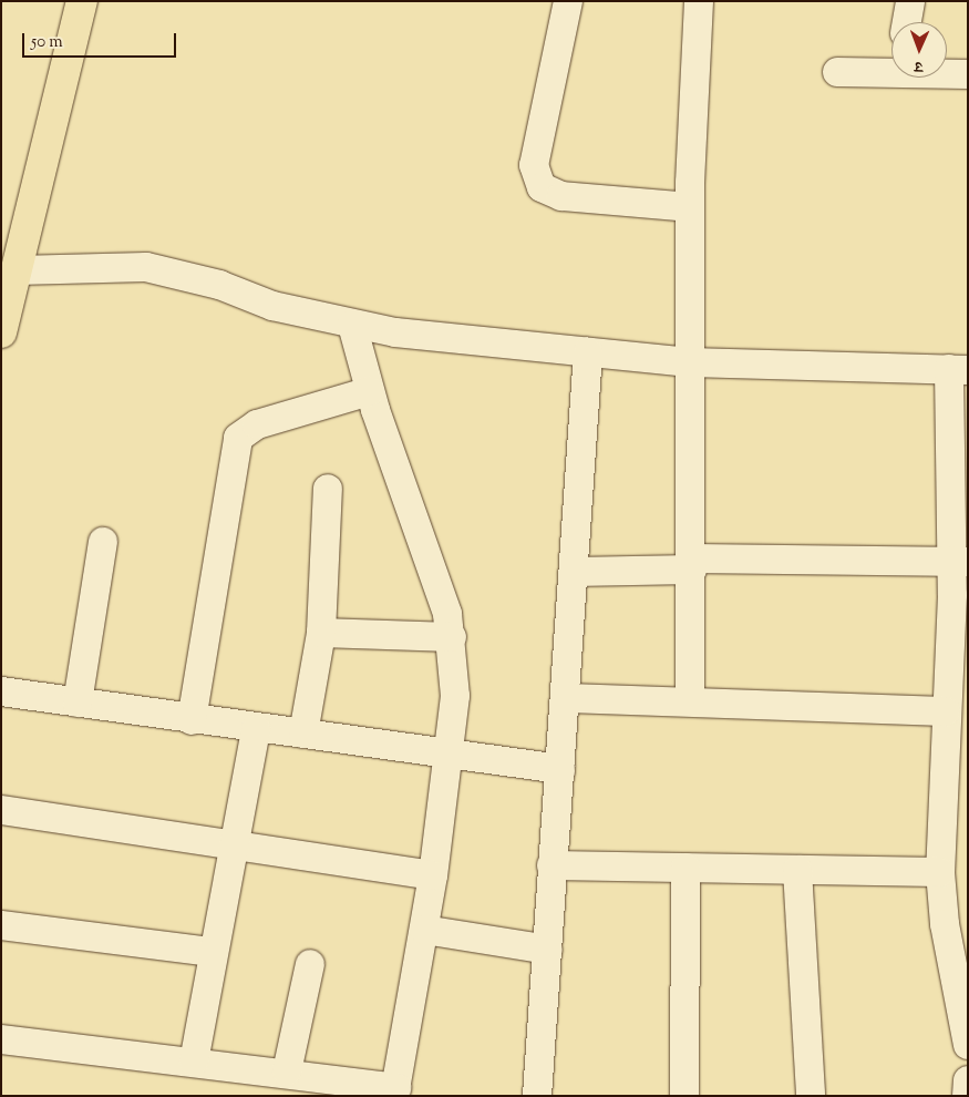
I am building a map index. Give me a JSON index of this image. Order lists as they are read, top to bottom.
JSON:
{
  "scale_bar": "50 m",
  "north": "bottom"
}
